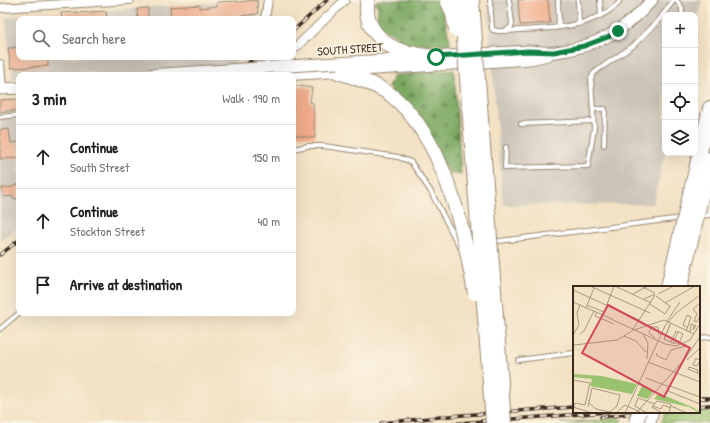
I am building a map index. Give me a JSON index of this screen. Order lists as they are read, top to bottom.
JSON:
{
  "streets": {
    "main road": ["SOUTH STREET"]
  },
  "page": {
    "map_buttons": ["+", "−"],
    "search": "Search here",
    "heading": ["3 min", "Walk · 190 m"],
    "list": [
      ["Continue", "South Street", "150 m"],
      ["Continue", "Stockton Street", "40 m"],
      "Arrive at destination"
    ]
  }
}
